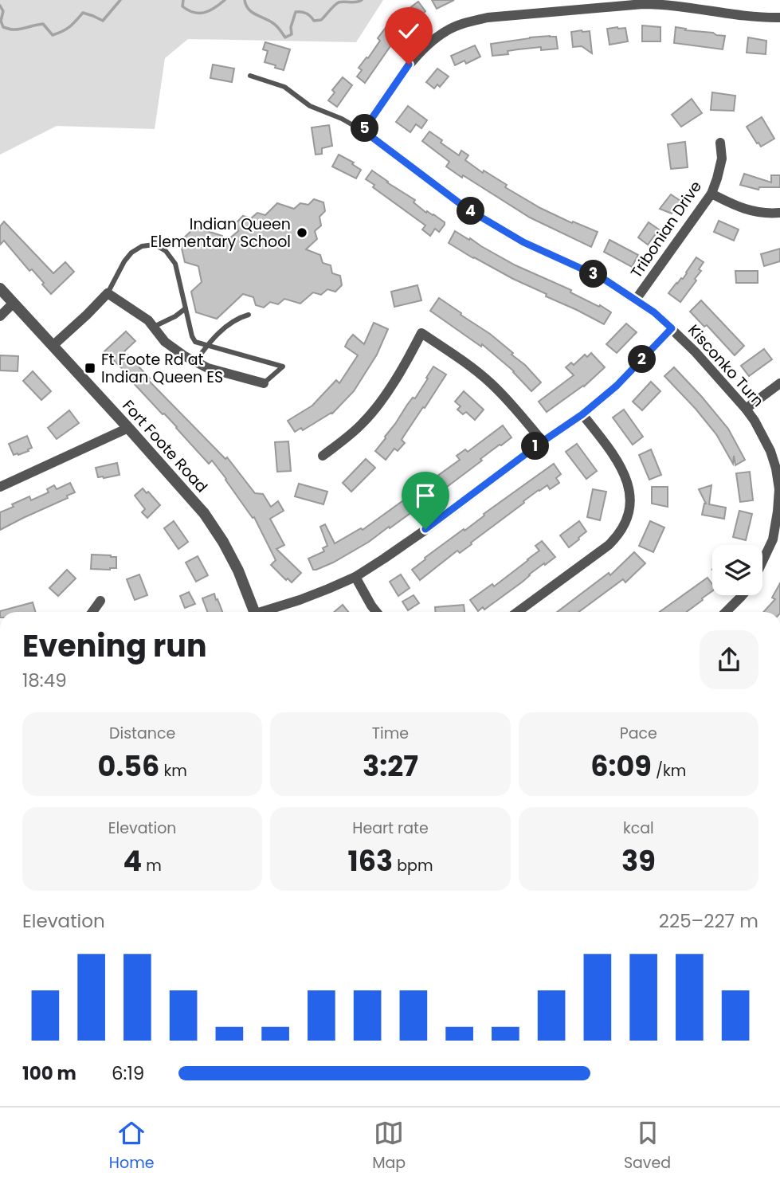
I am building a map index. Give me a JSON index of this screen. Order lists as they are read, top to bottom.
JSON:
{
  "streets": {
    "street": ["Tribonian Drive", "Kisconko Turn", "Fort Foote Road"]
  },
  "crossings": [
    ["Tribonian Drive", "Kisconko Turn"]
  ],
  "places": {
    "other": ["Indian Queen Elementary School"],
    "transit": ["Ft Foote Rd at Indian Queen ES"]
  },
  "page": {
    "pins": [
      "5",
      "4",
      "3",
      "2",
      "1"
    ],
    "heading": ["Evening run", "18:49"],
    "stats": [
      ["Distance", "0.56 km"],
      ["Time", "3:27"],
      ["Pace", "6:09 /km"],
      ["Elevation", "4 m"],
      ["Heart rate", "163 bpm"],
      ["kcal", "39"]
    ],
    "chart": ["Elevation", "225–227 m"],
    "list": [
      {
        "name": "100 m",
        "note": "6:19"
      }
    ],
    "tabs": ["Home", "Map", "Saved"]
  }
}
